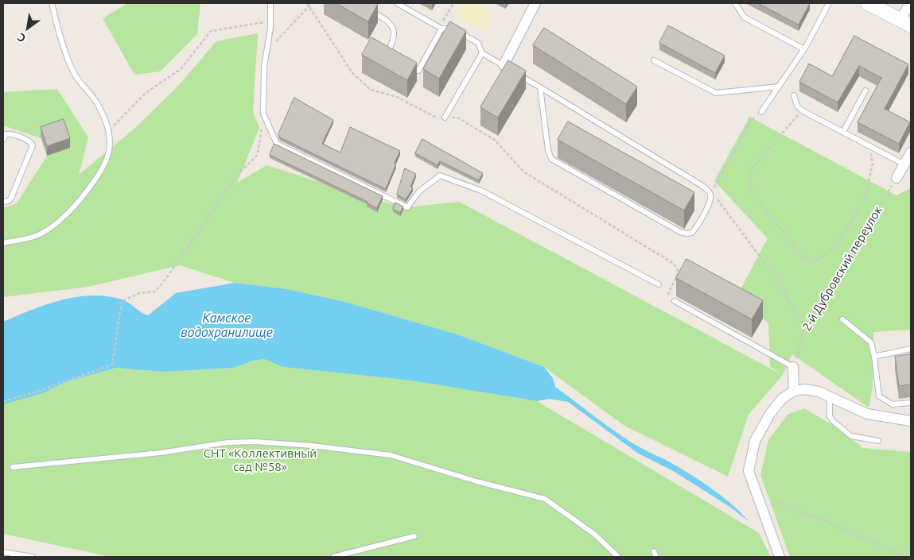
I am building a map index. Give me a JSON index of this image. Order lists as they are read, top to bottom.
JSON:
{
  "streets": {
    "path": ["2-й Дубровский переулок"]
  },
  "water": ["Камское водохранилище"],
  "parks": ["СНТ «Коллективный сад №58»"],
  "north": "bottom left"
}
